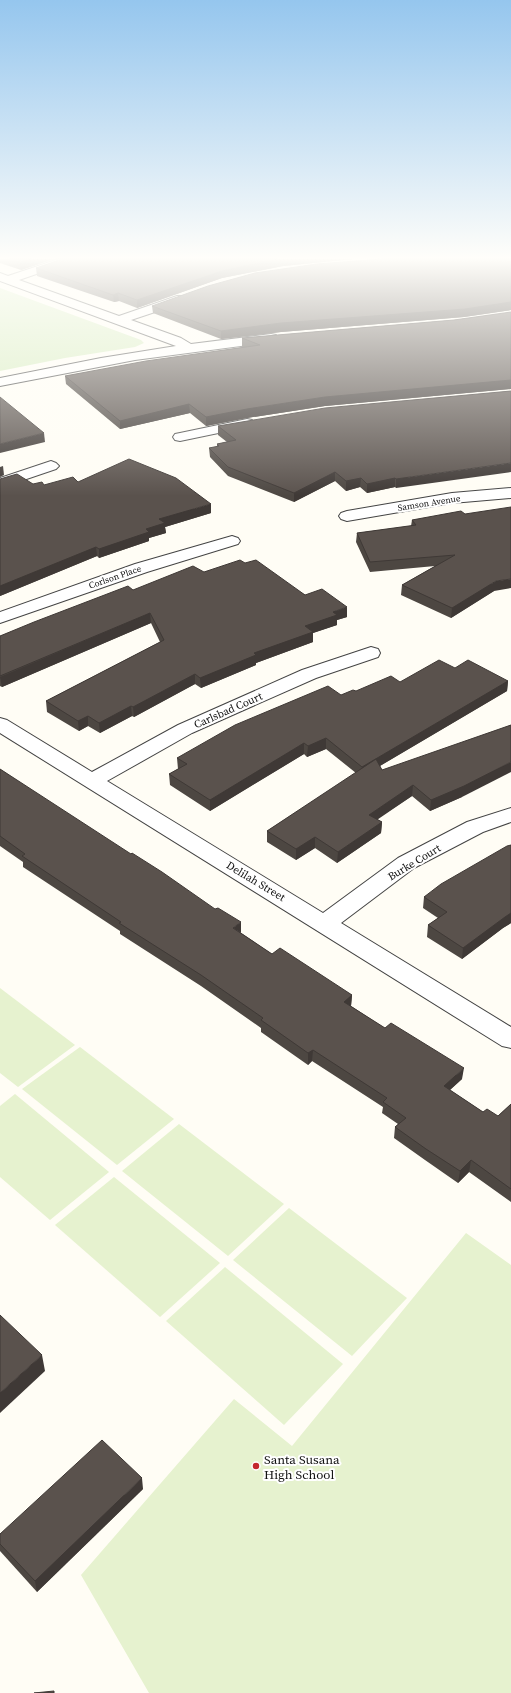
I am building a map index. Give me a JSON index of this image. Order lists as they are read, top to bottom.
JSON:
{
  "streets": {
    "street": [
      "Samson Avenue",
      "Corlson Place",
      "Carlsbad Court",
      "Burke Court",
      "Delilah Street"
    ]
  },
  "crossings": [
    ["Carlsbad Court", "Delilah Street"],
    ["Burke Court", "Delilah Street"]
  ],
  "places": ["Santa Susana High School"]
}
